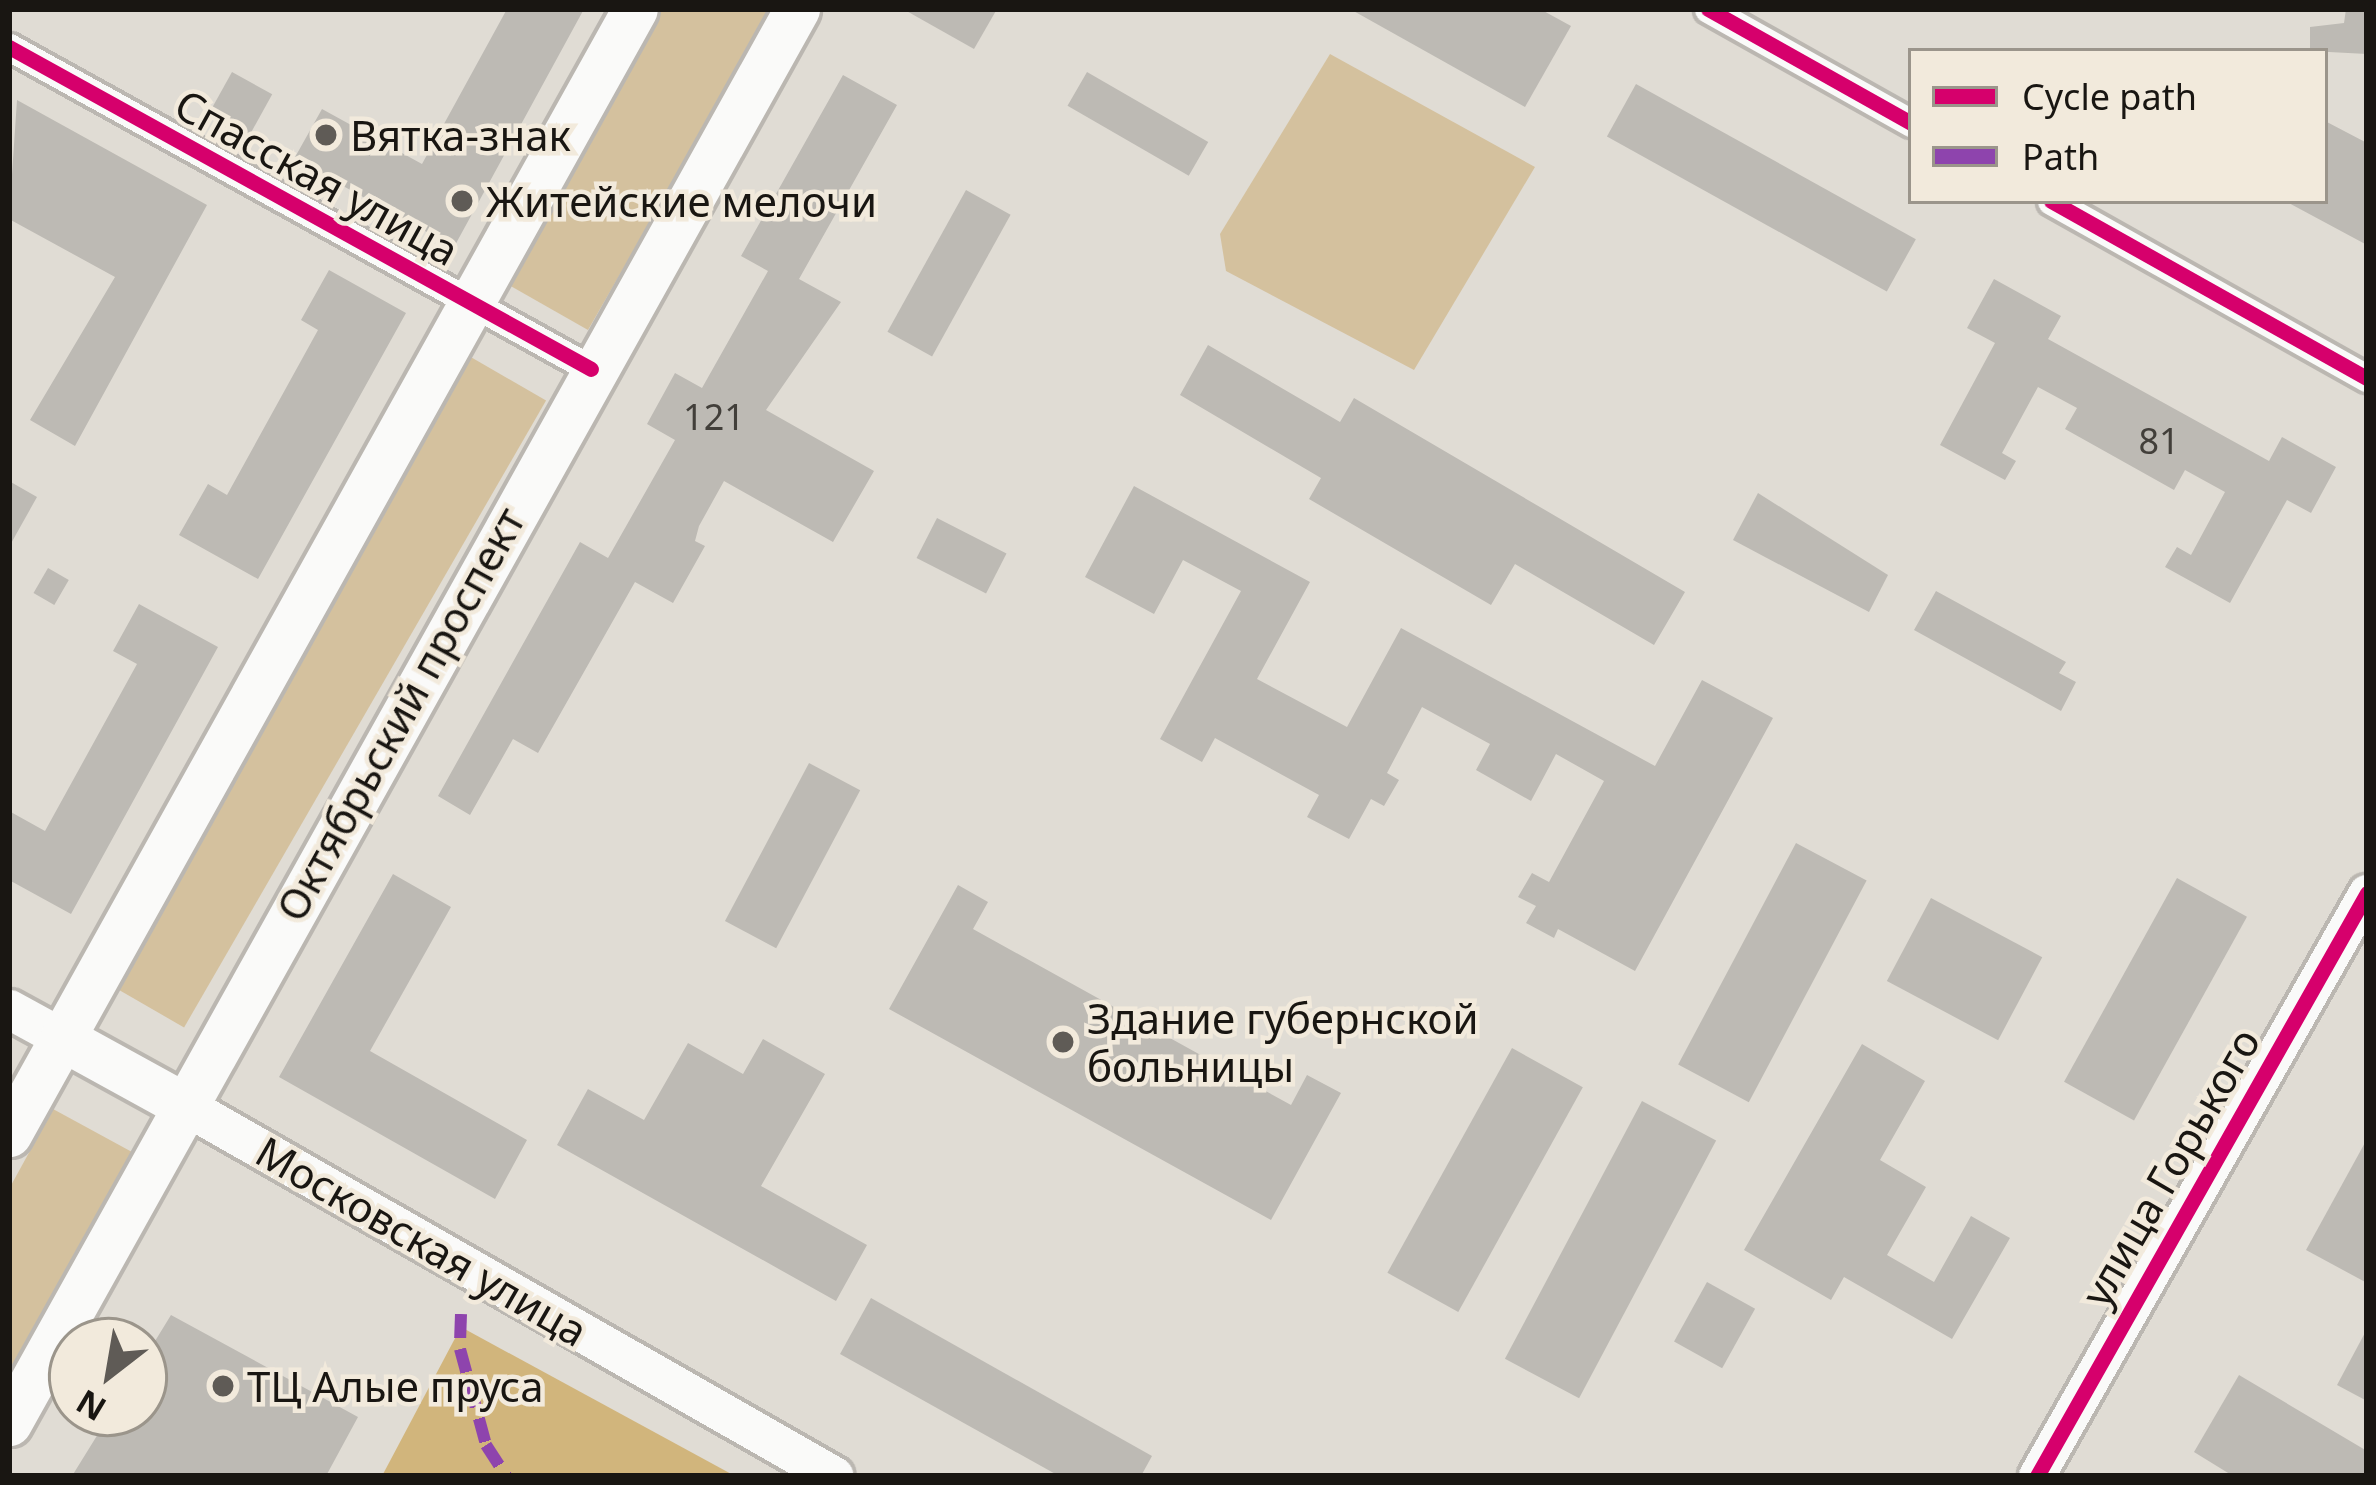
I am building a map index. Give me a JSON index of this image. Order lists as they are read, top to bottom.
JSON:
{
  "streets": {
    "main road": ["Октябрьский проспект", "Московская улица"],
    "street": ["Спасская улица", "улица Горького"]
  },
  "crossings": [
    ["Спасская улица", "Октябрьский проспект"],
    ["Октябрьский проспект", "Московская улица"]
  ],
  "places": [
    "Вятка-знак",
    "Житейские мелочи",
    "Здание губернской больницы",
    "ТЦ Алые пруса"
  ],
  "house_numbers": ["121", "81"],
  "legend": ["Cycle path", "Path"],
  "north": "bottom left"
}
